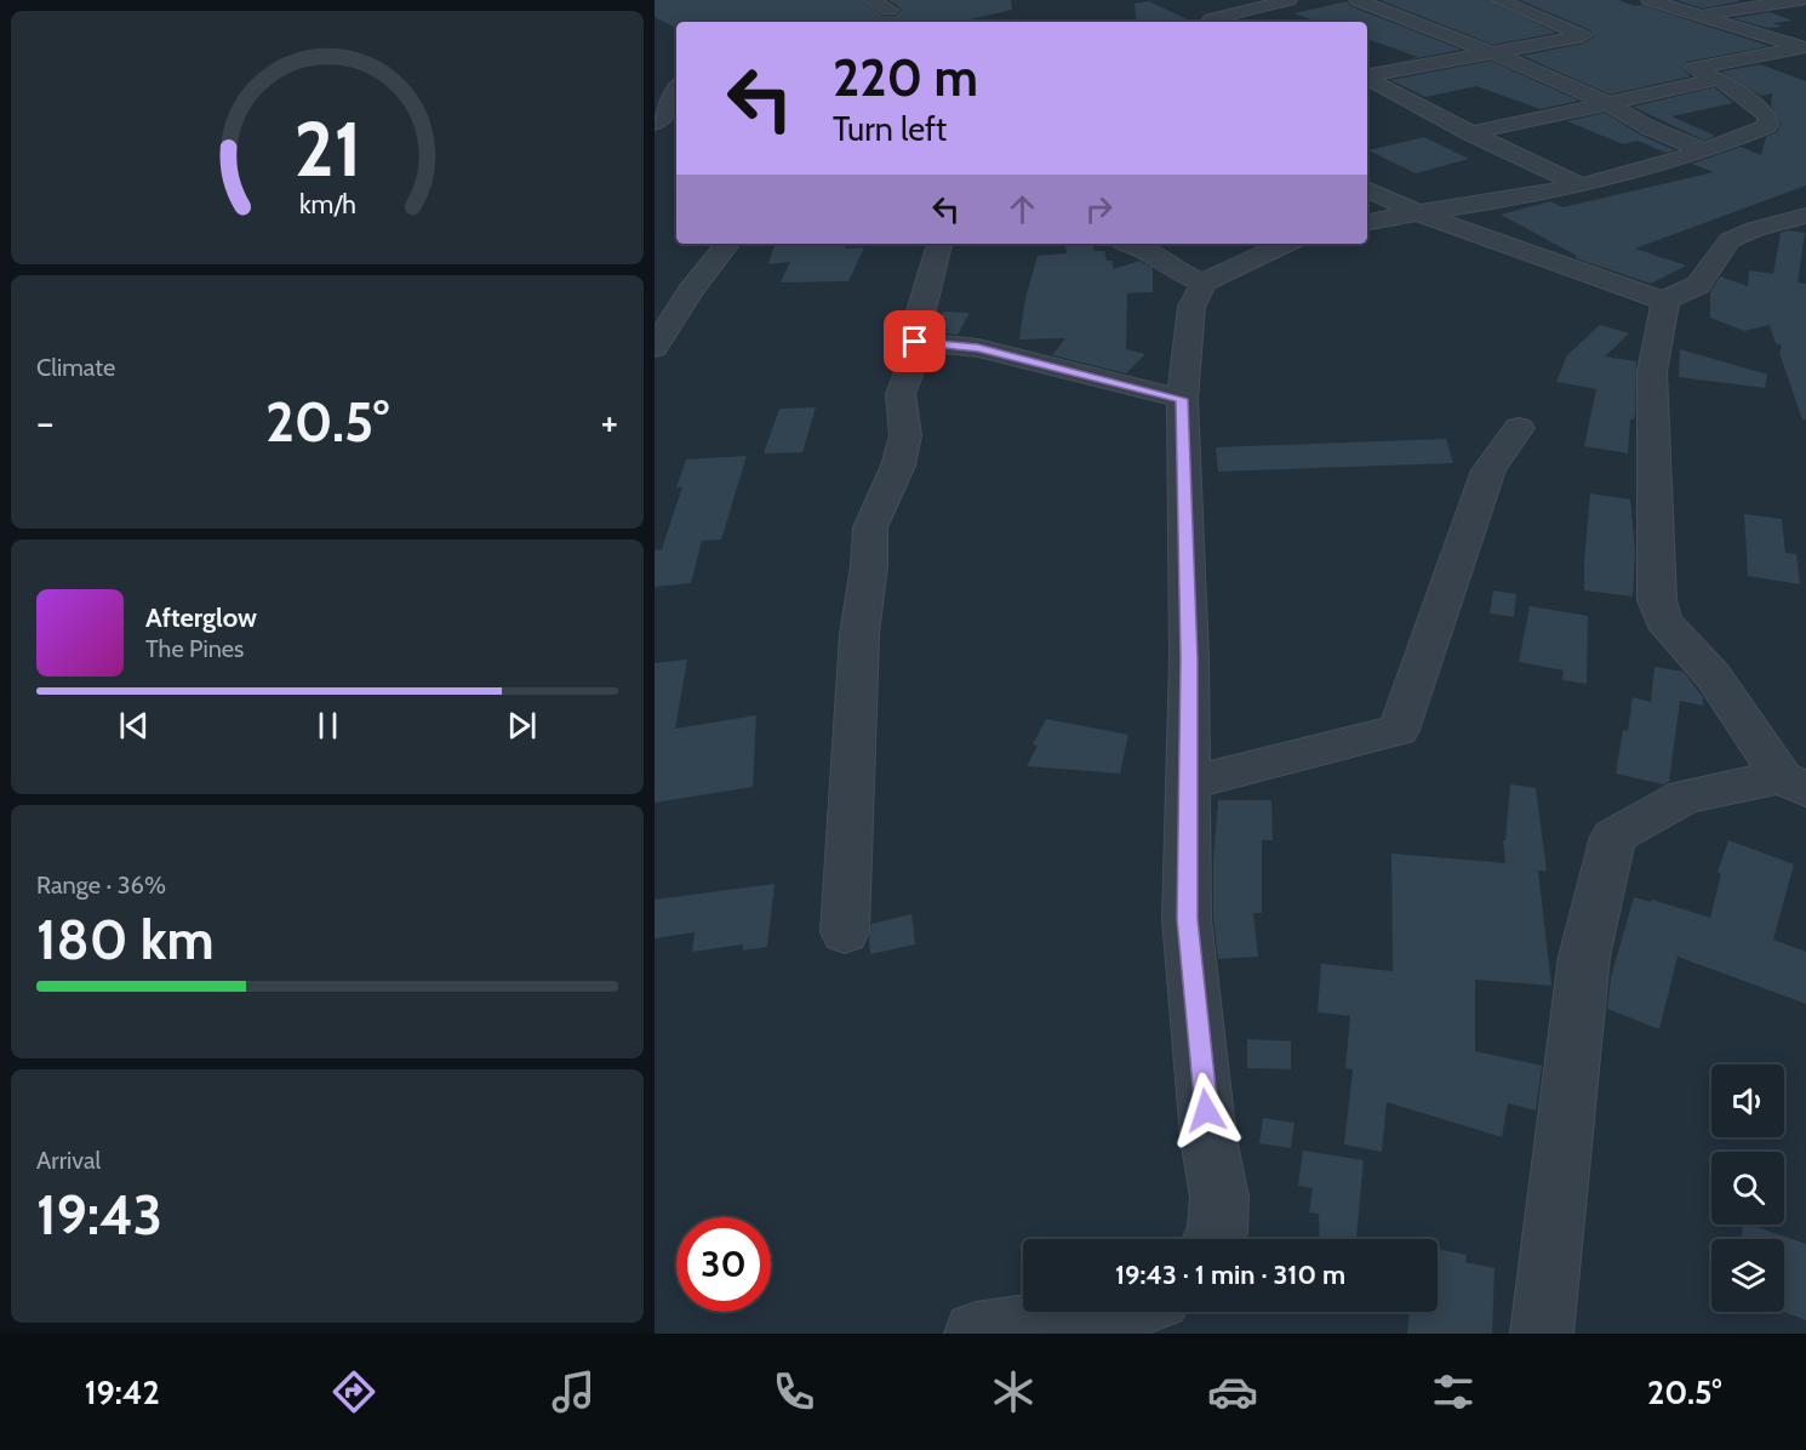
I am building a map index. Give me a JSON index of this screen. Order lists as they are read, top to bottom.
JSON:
{
  "page": {
    "turn": ["220 m", "Turn left"],
    "tile": [
      "Climate",
      ["Range · 36%", "180 km"],
      ["Arrival", "19:43"]
    ],
    "heat": ["−", "20.5°", "+"],
    "song": ["Afterglow", "The Pines"],
    "limit": "30",
    "trip": "19:43 · 1 min · 310 m",
    "tabs": ["19:42", "20.5°"],
    "gauge": ["21", "km/h"]
  }
}
